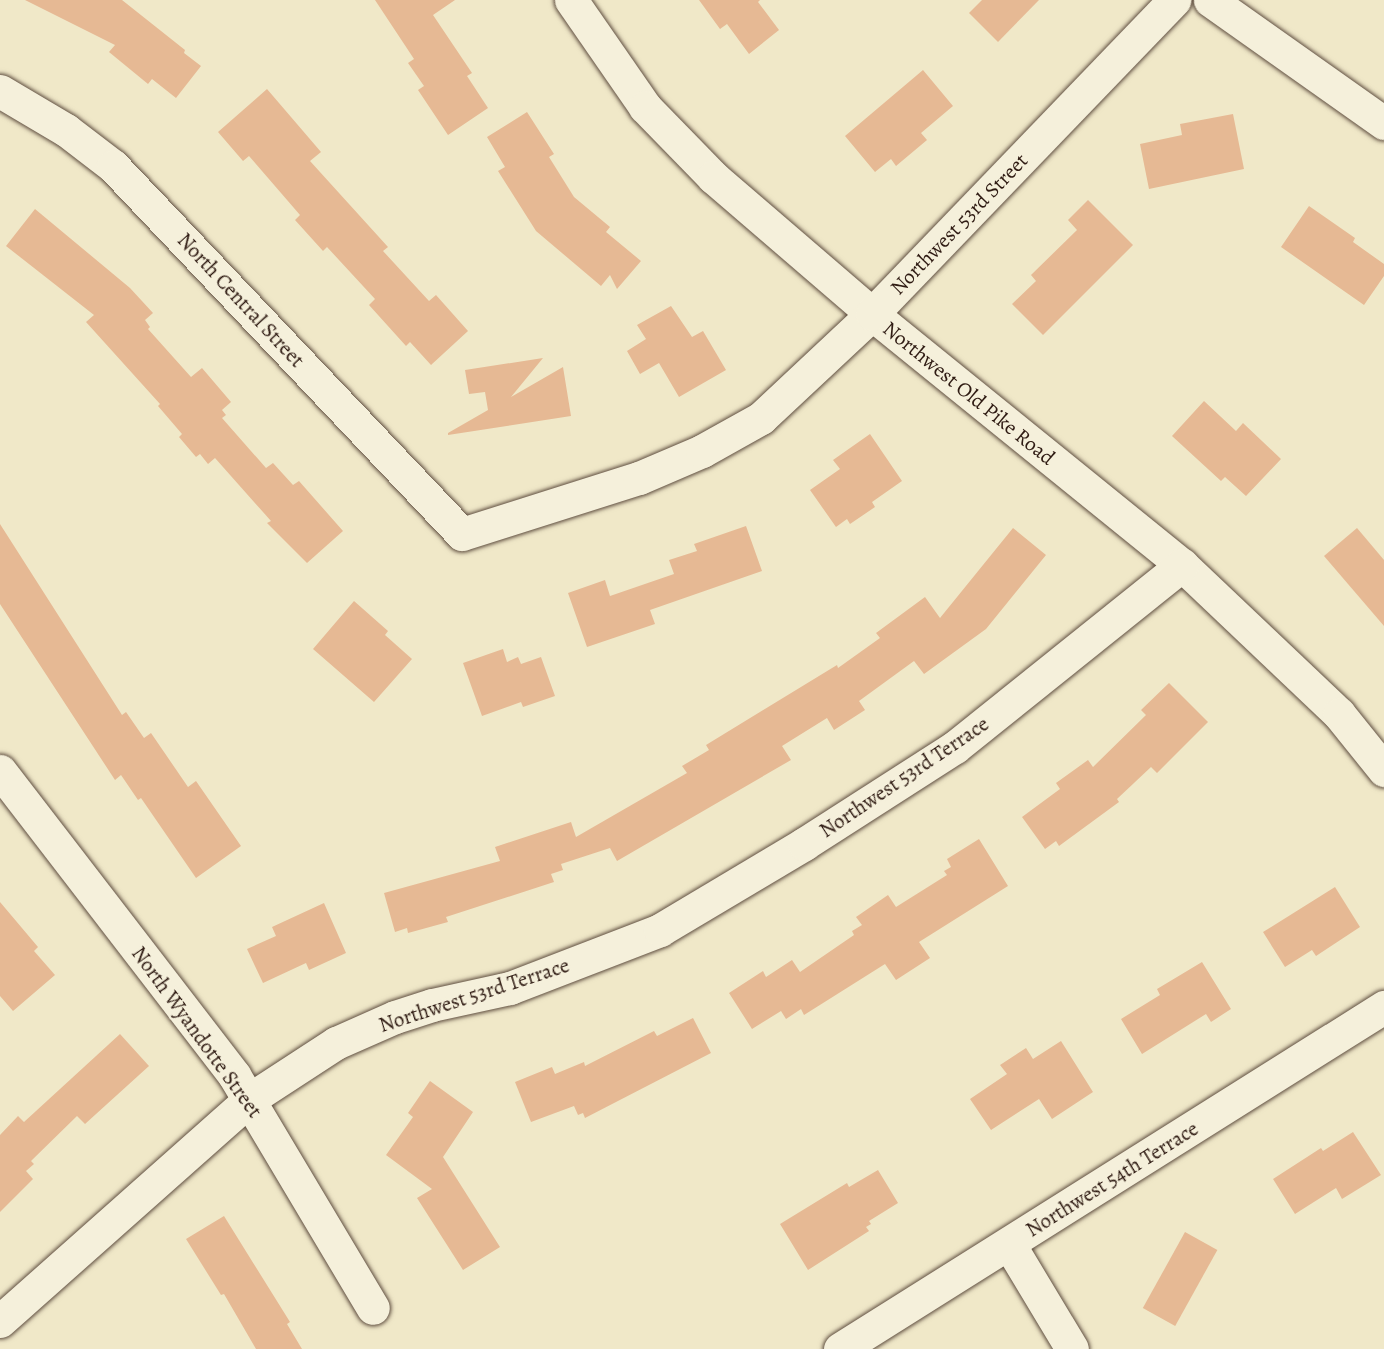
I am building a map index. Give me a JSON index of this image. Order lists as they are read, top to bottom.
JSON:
{
  "streets": {
    "street": [
      "Northwest 53rd Street",
      "North Central Street",
      "Northwest Old Pike Road",
      "Northwest 53rd Terrace",
      "North Wyandotte Street",
      "Northwest 54th Terrace"
    ]
  },
  "crossings": [
    ["Northwest 53rd Street", "North Central Street"],
    ["Northwest 53rd Street", "Northwest Old Pike Road"],
    ["Northwest Old Pike Road", "Northwest 53rd Terrace"],
    ["Northwest 53rd Terrace", "North Wyandotte Street"]
  ]
}
